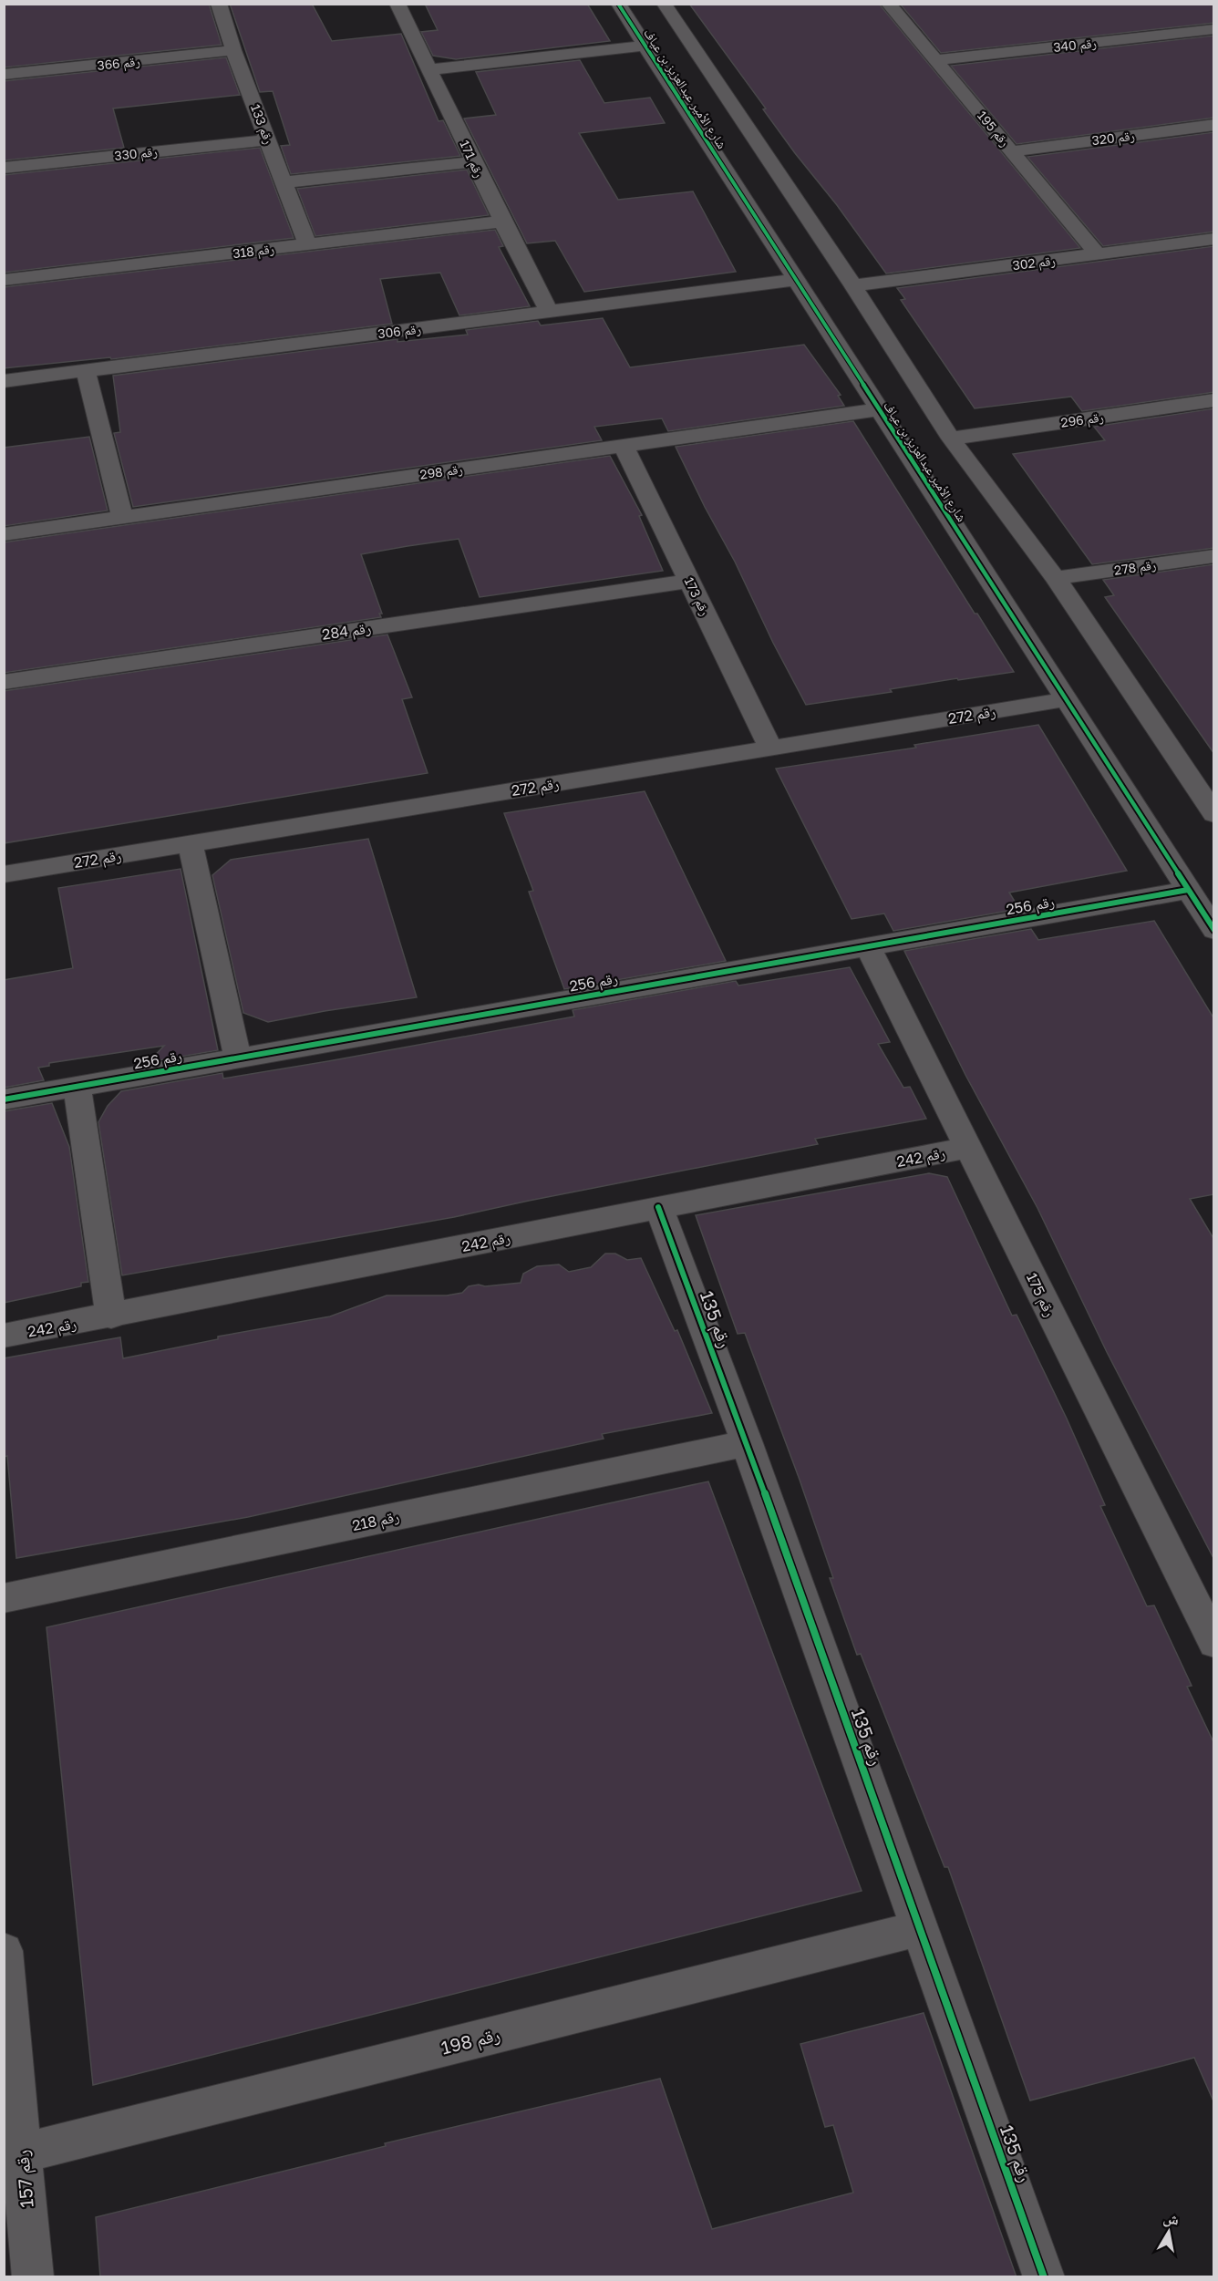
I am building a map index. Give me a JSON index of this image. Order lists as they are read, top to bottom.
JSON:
{
  "streets": {
    "street": [
      "رقم 340",
      "رقم 366",
      "شارع الأمير عبدالعزيز بن عياف",
      "رقم 133",
      "رقم 195",
      "رقم 320",
      "رقم 330",
      "رقم 171",
      "رقم 318",
      "رقم 302",
      "رقم 306",
      "رقم 296",
      "رقم 298",
      "رقم 278",
      "رقم 173",
      "رقم 284",
      "رقم 272",
      "رقم 256",
      "رقم 242",
      "رقم 175",
      "رقم 135",
      "رقم 218",
      "رقم 198",
      "رقم 157"
    ]
  },
  "crossings": [
    ["رقم 340", "رقم 195"],
    ["رقم 366", "رقم 133"],
    ["شارع الأمير عبدالعزيز بن عياف", "رقم 302"],
    ["شارع الأمير عبدالعزيز بن عياف", "رقم 306"],
    ["شارع الأمير عبدالعزيز بن عياف", "رقم 296"],
    ["شارع الأمير عبدالعزيز بن عياف", "رقم 298"],
    ["شارع الأمير عبدالعزيز بن عياف", "رقم 278"],
    ["شارع الأمير عبدالعزيز بن عياف", "رقم 272"],
    ["شارع الأمير عبدالعزيز بن عياف", "رقم 256"],
    ["رقم 133", "رقم 330"],
    ["رقم 133", "رقم 318"],
    ["رقم 195", "رقم 320"],
    ["رقم 195", "رقم 302"],
    ["رقم 171", "رقم 318"],
    ["رقم 171", "رقم 306"],
    ["رقم 298", "رقم 173"],
    ["رقم 173", "رقم 284"],
    ["رقم 173", "رقم 272"],
    ["رقم 256", "رقم 175"],
    ["رقم 242", "رقم 175"],
    ["رقم 242", "رقم 135"],
    ["رقم 135", "رقم 218"],
    ["رقم 135", "رقم 198"],
    ["رقم 198", "رقم 157"]
  ],
  "north": "top"
}
